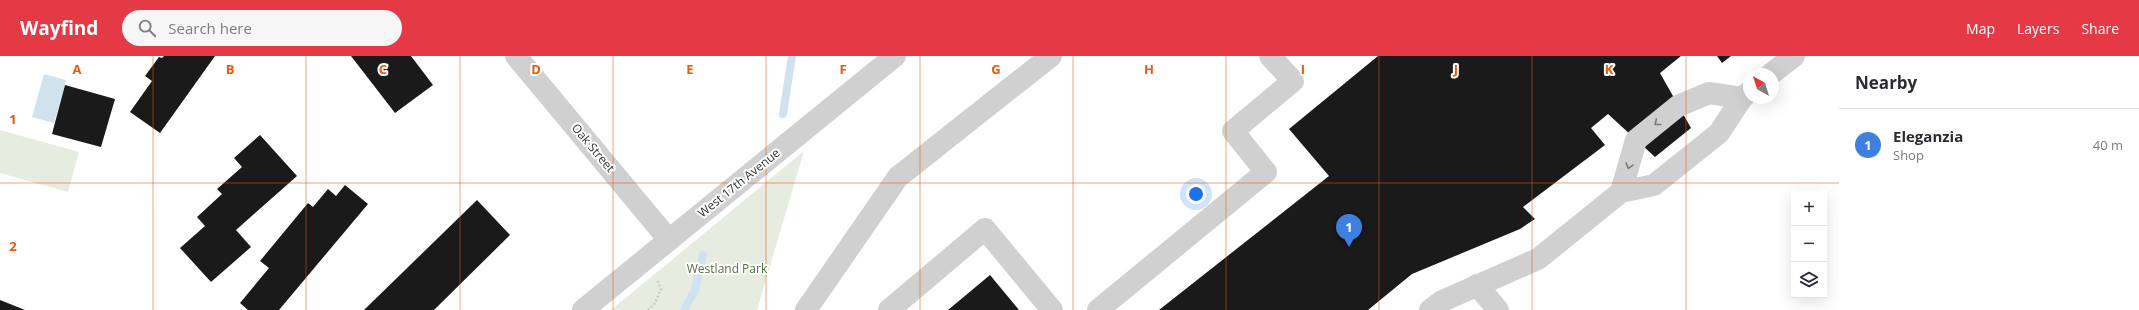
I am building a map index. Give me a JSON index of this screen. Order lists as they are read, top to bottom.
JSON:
{
  "streets": {
    "street": ["Oak Street", "West 17th Avenue"]
  },
  "crossings": [
    ["Oak Street", "West 17th Avenue"]
  ],
  "parks": ["Westland Park"],
  "north": "top left",
  "page": {
    "header": "Wayfind",
    "search": "Search here",
    "nav": ["Map", "Layers", "Share"],
    "heading": "Nearby",
    "list": [
      {
        "mark": "1",
        "name": "Eleganzia",
        "note": "Shop",
        "value": "40 m"
      }
    ],
    "map_buttons": ["+", "−"],
    "pins": "1"
  },
  "grid": {
    "columns": [
      "A",
      "B",
      "C",
      "D",
      "E",
      "F",
      "G",
      "H",
      "I",
      "J",
      "K"
    ],
    "rows": ["1", "2"]
  }
}
